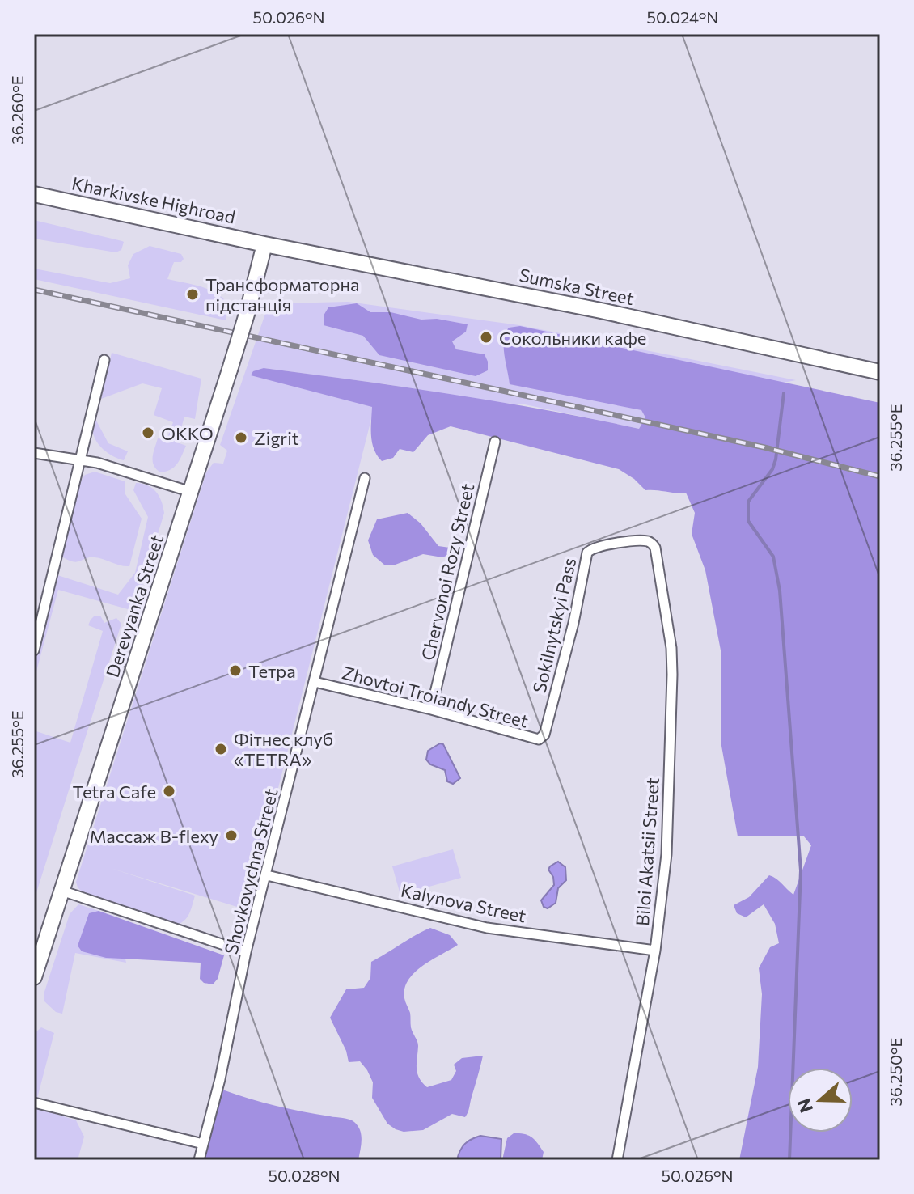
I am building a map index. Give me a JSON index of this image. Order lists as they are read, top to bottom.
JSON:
{
  "streets": {
    "main road": ["Kharkivske Highroad", "Sumska Street", "Derevyanka Street"],
    "street": [
      "Chervonoi Rozy Street",
      "Sokilnytskyi Pass",
      "Zhovtoi Troiandy Street",
      "Biloi Akatsii Street",
      "Shovkovychna Street",
      "Kalynova Street"
    ]
  },
  "crossings": [
    ["Kharkivske Highroad", "Sumska Street"],
    ["Kharkivske Highroad", "Derevyanka Street"],
    ["Sumska Street", "Derevyanka Street"],
    ["Chervonoi Rozy Street", "Zhovtoi Troiandy Street"],
    ["Sokilnytskyi Pass", "Zhovtoi Troiandy Street"],
    ["Sokilnytskyi Pass", "Biloi Akatsii Street"],
    ["Zhovtoi Troiandy Street", "Shovkovychna Street"],
    ["Biloi Akatsii Street", "Kalynova Street"],
    ["Shovkovychna Street", "Kalynova Street"]
  ],
  "places": [
    "Трансформаторна підстанція",
    "Сокольники кафе",
    "OKKO",
    "Zigrit",
    "Тетра",
    "Фітнес клуб «TETRA»",
    "Tetra Cafe",
    "Массаж B-flexy"
  ],
  "north": "left",
  "coordinates": [
    "50.026°N",
    "50.024°N",
    "36.260°E",
    "36.255°E",
    "36.250°E",
    "50.028°N"
  ]
}
